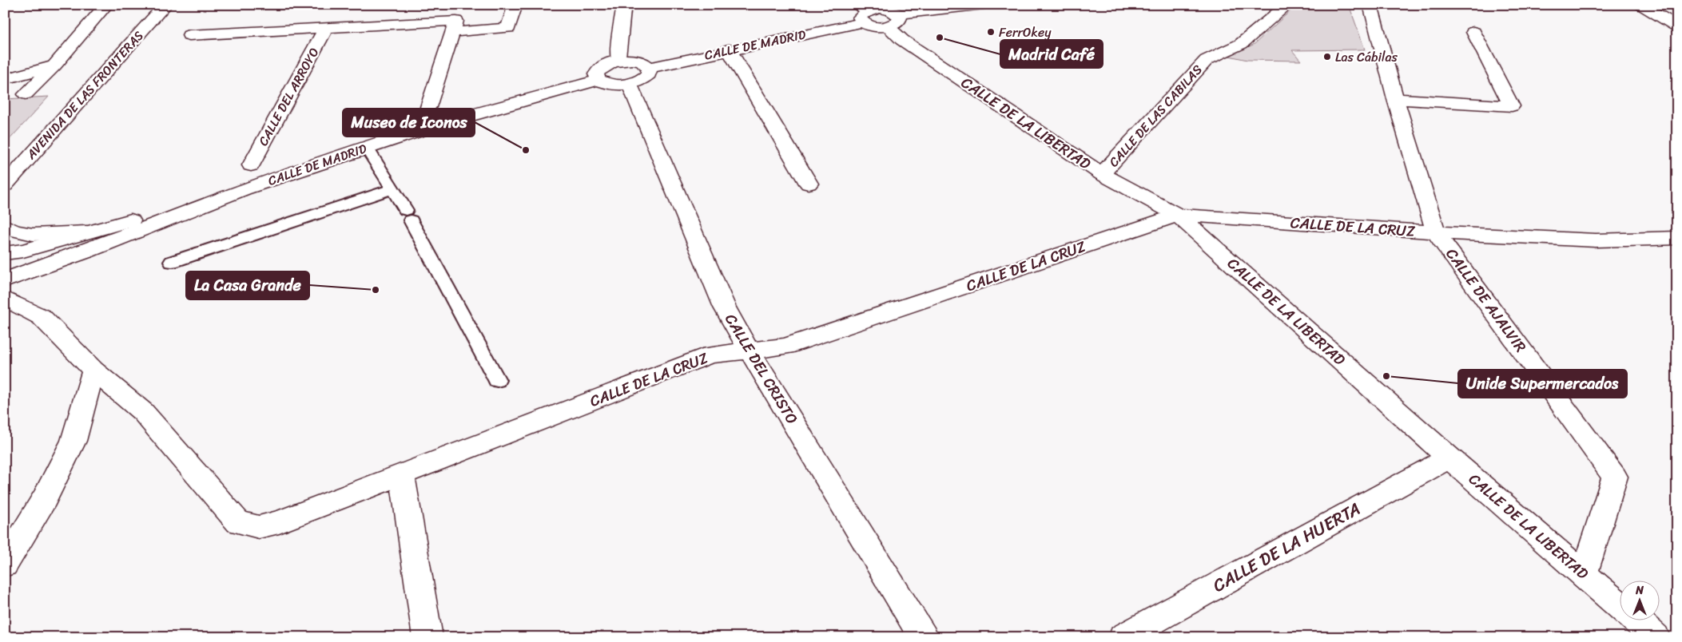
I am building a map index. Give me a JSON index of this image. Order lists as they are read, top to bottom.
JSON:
{
  "streets": {
    "street": [
      "CALLE DE MADRID",
      "AVENIDA DE LAS FRONTERAS",
      "CALLE DEL ARROYO",
      "CALLE DE LAS CABILAS",
      "CALLE DE LA LIBERTAD",
      "CALLE DE LA CRUZ",
      "CALLE DE AJALVIR",
      "CALLE DEL CRISTO",
      "CALLE DE LA HUERTA"
    ]
  },
  "crossings": [
    ["CALLE DE LAS CABILAS", "CALLE DE LA LIBERTAD"],
    ["CALLE DE LA LIBERTAD", "CALLE DE LA CRUZ"],
    ["CALLE DE LA LIBERTAD", "CALLE DE AJALVIR"],
    ["CALLE DE LA LIBERTAD", "CALLE DE LA HUERTA"],
    ["CALLE DE LA CRUZ", "CALLE DE AJALVIR"],
    ["CALLE DE LA CRUZ", "CALLE DEL CRISTO"]
  ],
  "places": [
    "FerrOkey",
    "Madrid Café",
    "Las Cábilas",
    "Museo de Iconos",
    "La Casa Grande",
    "Unide Supermercados"
  ],
  "north": "top"
}
